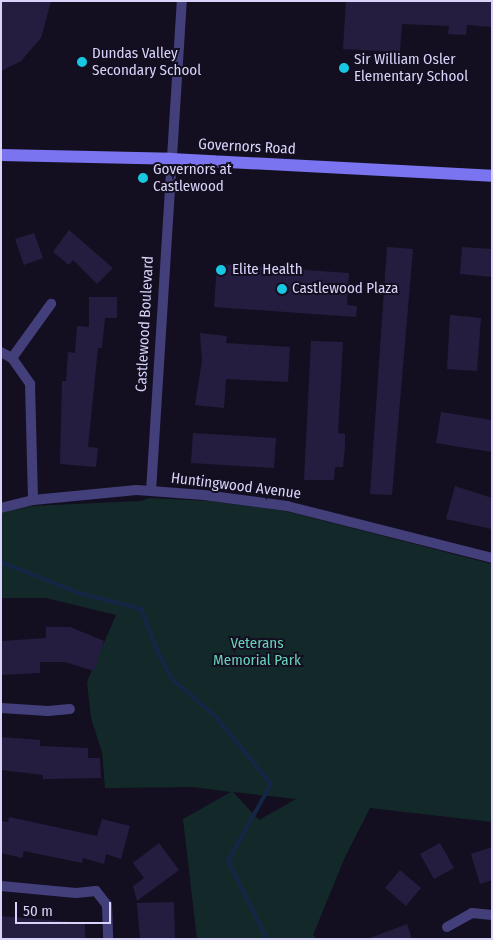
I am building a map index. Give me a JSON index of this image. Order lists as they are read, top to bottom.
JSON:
{
  "streets": {
    "main road": ["Governors Road"],
    "street": ["Castlewood Boulevard", "Huntingwood Avenue"]
  },
  "crossings": [
    ["Governors Road", "Castlewood Boulevard"],
    ["Castlewood Boulevard", "Huntingwood Avenue"]
  ],
  "parks": ["Veterans Memorial Park"],
  "places": [
    "Dundas Valley Secondary School",
    "Sir William Osler Elementary School",
    "Governors at Castlewood",
    "Elite Health",
    "Castlewood Plaza"
  ],
  "scale_bar": "50 m"
}
